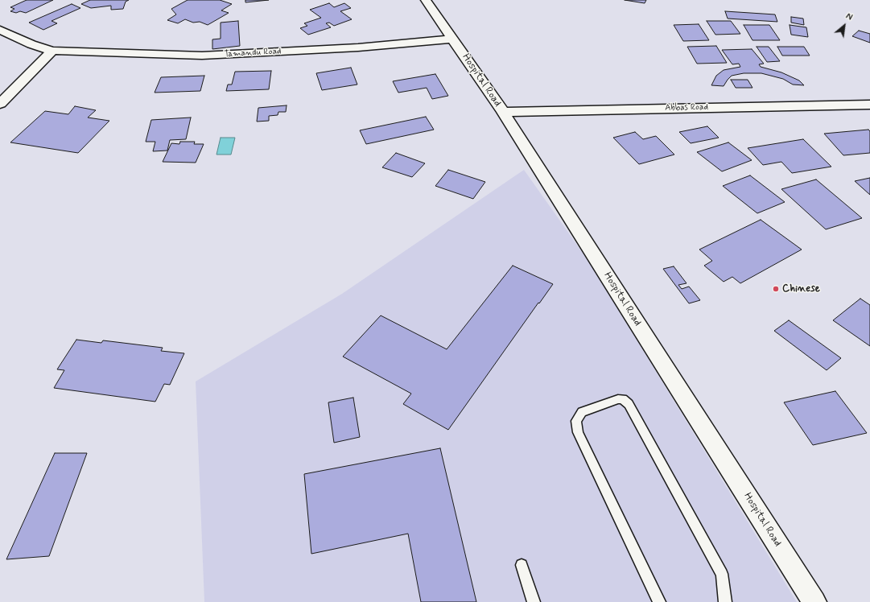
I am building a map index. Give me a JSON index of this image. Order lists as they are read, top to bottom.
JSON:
{
  "streets": {
    "street": ["Tamandu Road", "Hospital Road", "Abbas Road"]
  },
  "crossings": [
    ["Tamandu Road", "Hospital Road"],
    ["Hospital Road", "Abbas Road"]
  ],
  "places": ["Chinese"],
  "north": "top right"
}
